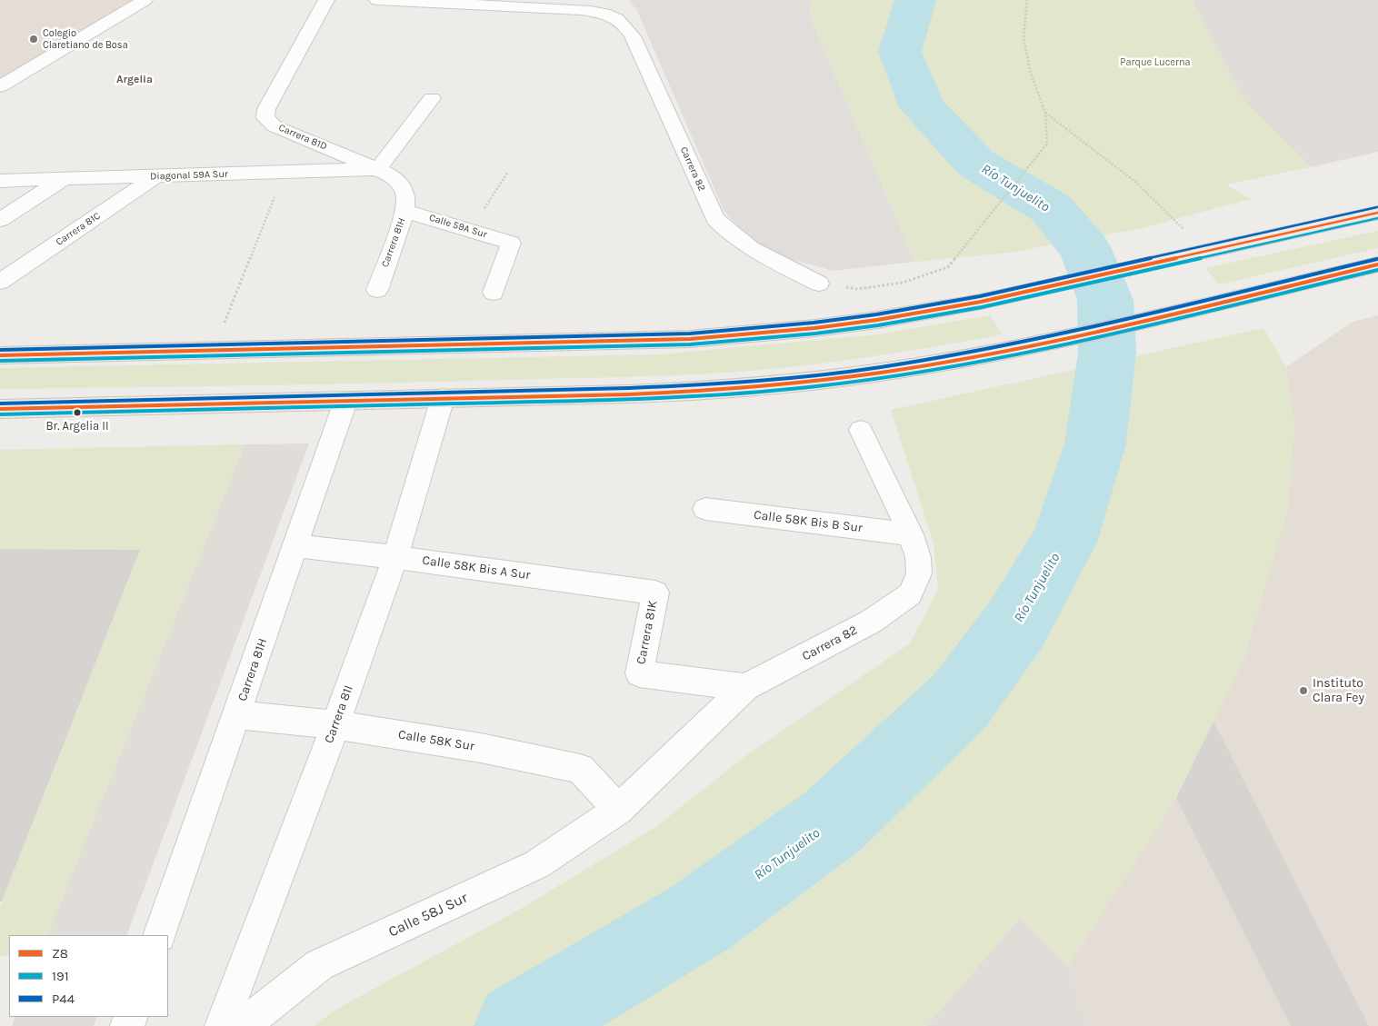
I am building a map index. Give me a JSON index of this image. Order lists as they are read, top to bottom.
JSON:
{
  "streets": {
    "street": [
      "Carrera 81D",
      "Carrera 82",
      "Diagonal 59A Sur",
      "Calle 59A Sur",
      "Carrera 81C",
      "Carrera 81H",
      "Calle 58K Bis B Sur",
      "Calle 58K Bis A Sur",
      "Carrera 81K",
      "Carrera 81I",
      "Calle 58K Sur",
      "Calle 58J Sur"
    ]
  },
  "crossings": [
    ["Carrera 81D", "Diagonal 59A Sur"],
    ["Carrera 81D", "Carrera 81H"],
    ["Carrera 82", "Calle 58K Bis B Sur"],
    ["Carrera 82", "Carrera 81K"],
    ["Carrera 82", "Calle 58K Sur"],
    ["Carrera 82", "Calle 58J Sur"],
    ["Diagonal 59A Sur", "Carrera 81C"],
    ["Diagonal 59A Sur", "Carrera 81H"],
    ["Calle 59A Sur", "Carrera 81H"],
    ["Carrera 81H", "Calle 58K Bis A Sur"],
    ["Carrera 81H", "Calle 58K Sur"],
    ["Calle 58K Bis A Sur", "Carrera 81K"],
    ["Calle 58K Bis A Sur", "Carrera 81I"],
    ["Carrera 81I", "Calle 58K Sur"],
    ["Calle 58K Sur", "Calle 58J Sur"]
  ],
  "districts": ["Argelia"],
  "water": ["Río Tunjuelito"],
  "parks": ["Parque Lucerna"],
  "places": ["Colegio Claretiano de Bosa", "Br. Argelia II", "Instituto Clara Fey"],
  "lines": ["transit line P44", "transit line Z8", "transit line 191"],
  "legend": ["Z8", "191", "P44"]
}
